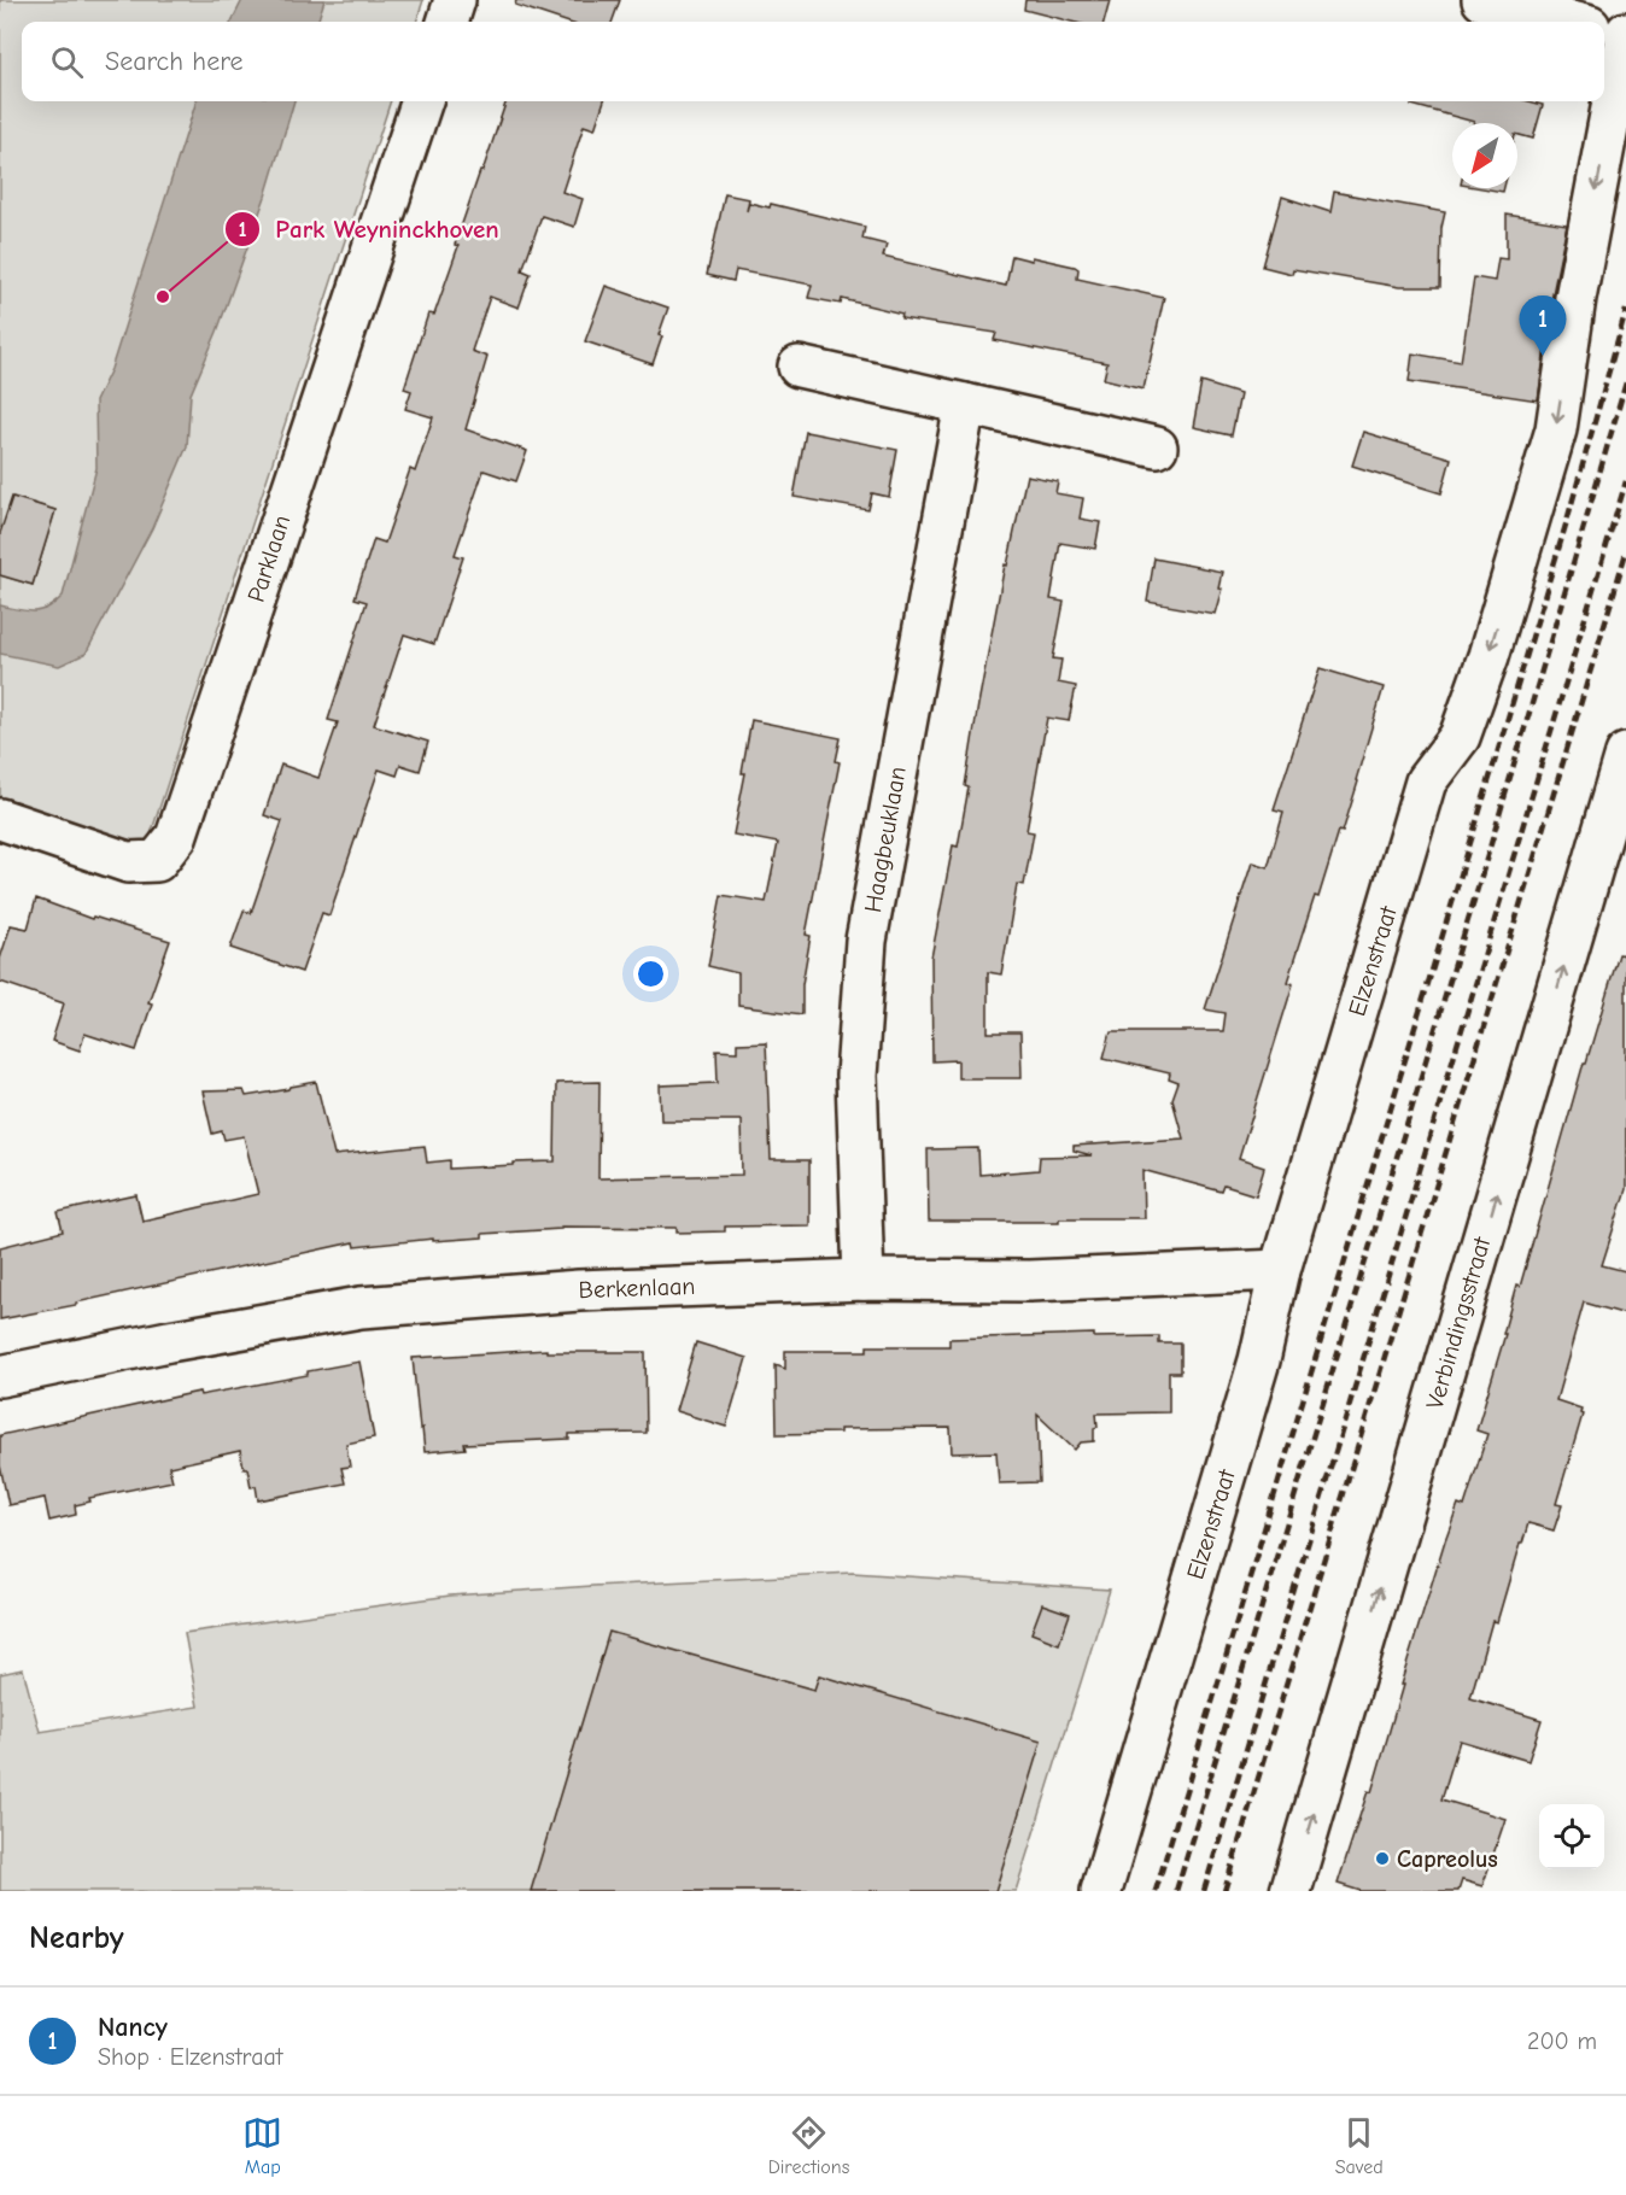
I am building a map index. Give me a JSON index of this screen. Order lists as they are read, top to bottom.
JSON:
{
  "streets": {
    "street": [
      "Parklaan",
      "Haagbeuklaan",
      "Elzenstraat",
      "Berkenlaan",
      "Verbindingsstraat"
    ]
  },
  "crossings": [
    ["Haagbeuklaan", "Berkenlaan"],
    ["Elzenstraat", "Berkenlaan"]
  ],
  "one_way": ["Elzenstraat", "Verbindingsstraat"],
  "places": ["Park Weyninckhoven", "Capreolus"],
  "north": "bottom left",
  "page": {
    "search": "Search here",
    "pins": "1",
    "heading": "Nearby",
    "list": [
      {
        "mark": "1",
        "name": "Nancy",
        "note": "Shop · Elzenstraat",
        "value": "200 m"
      }
    ],
    "nav": ["Map", "Directions", "Saved"]
  }
}
